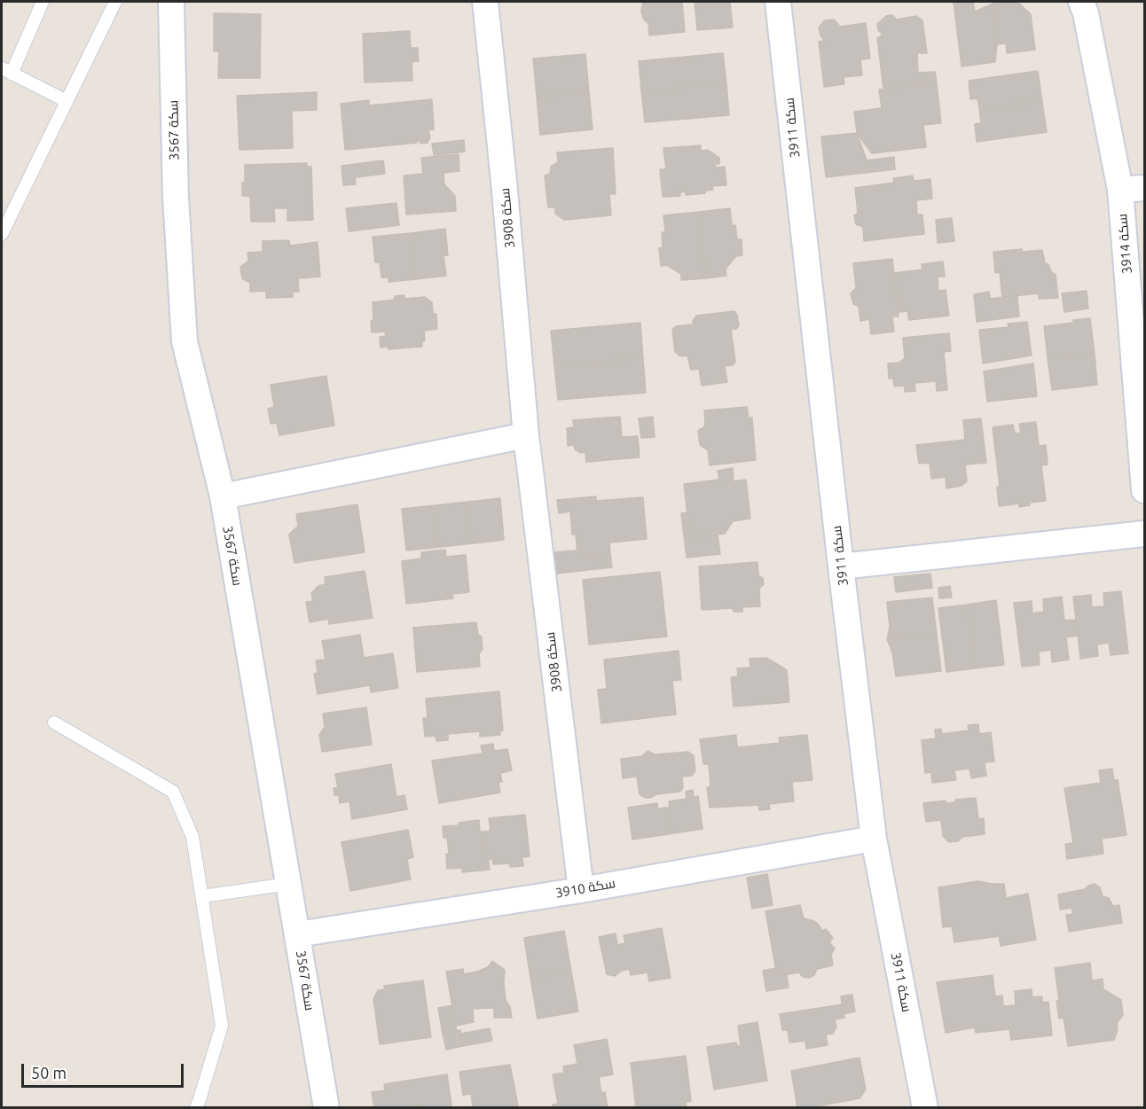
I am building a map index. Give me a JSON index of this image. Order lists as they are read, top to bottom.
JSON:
{
  "streets": {
    "street": [
      "سكة 3911",
      "سكة 3567",
      "سكة 3908",
      "سكة 3914",
      "سكة 3910"
    ]
  },
  "crossings": [
    ["سكة 3911", "سكة 3910"],
    ["سكة 3567", "سكة 3910"],
    ["سكة 3908", "سكة 3910"]
  ],
  "scale_bar": "50 m"
}
